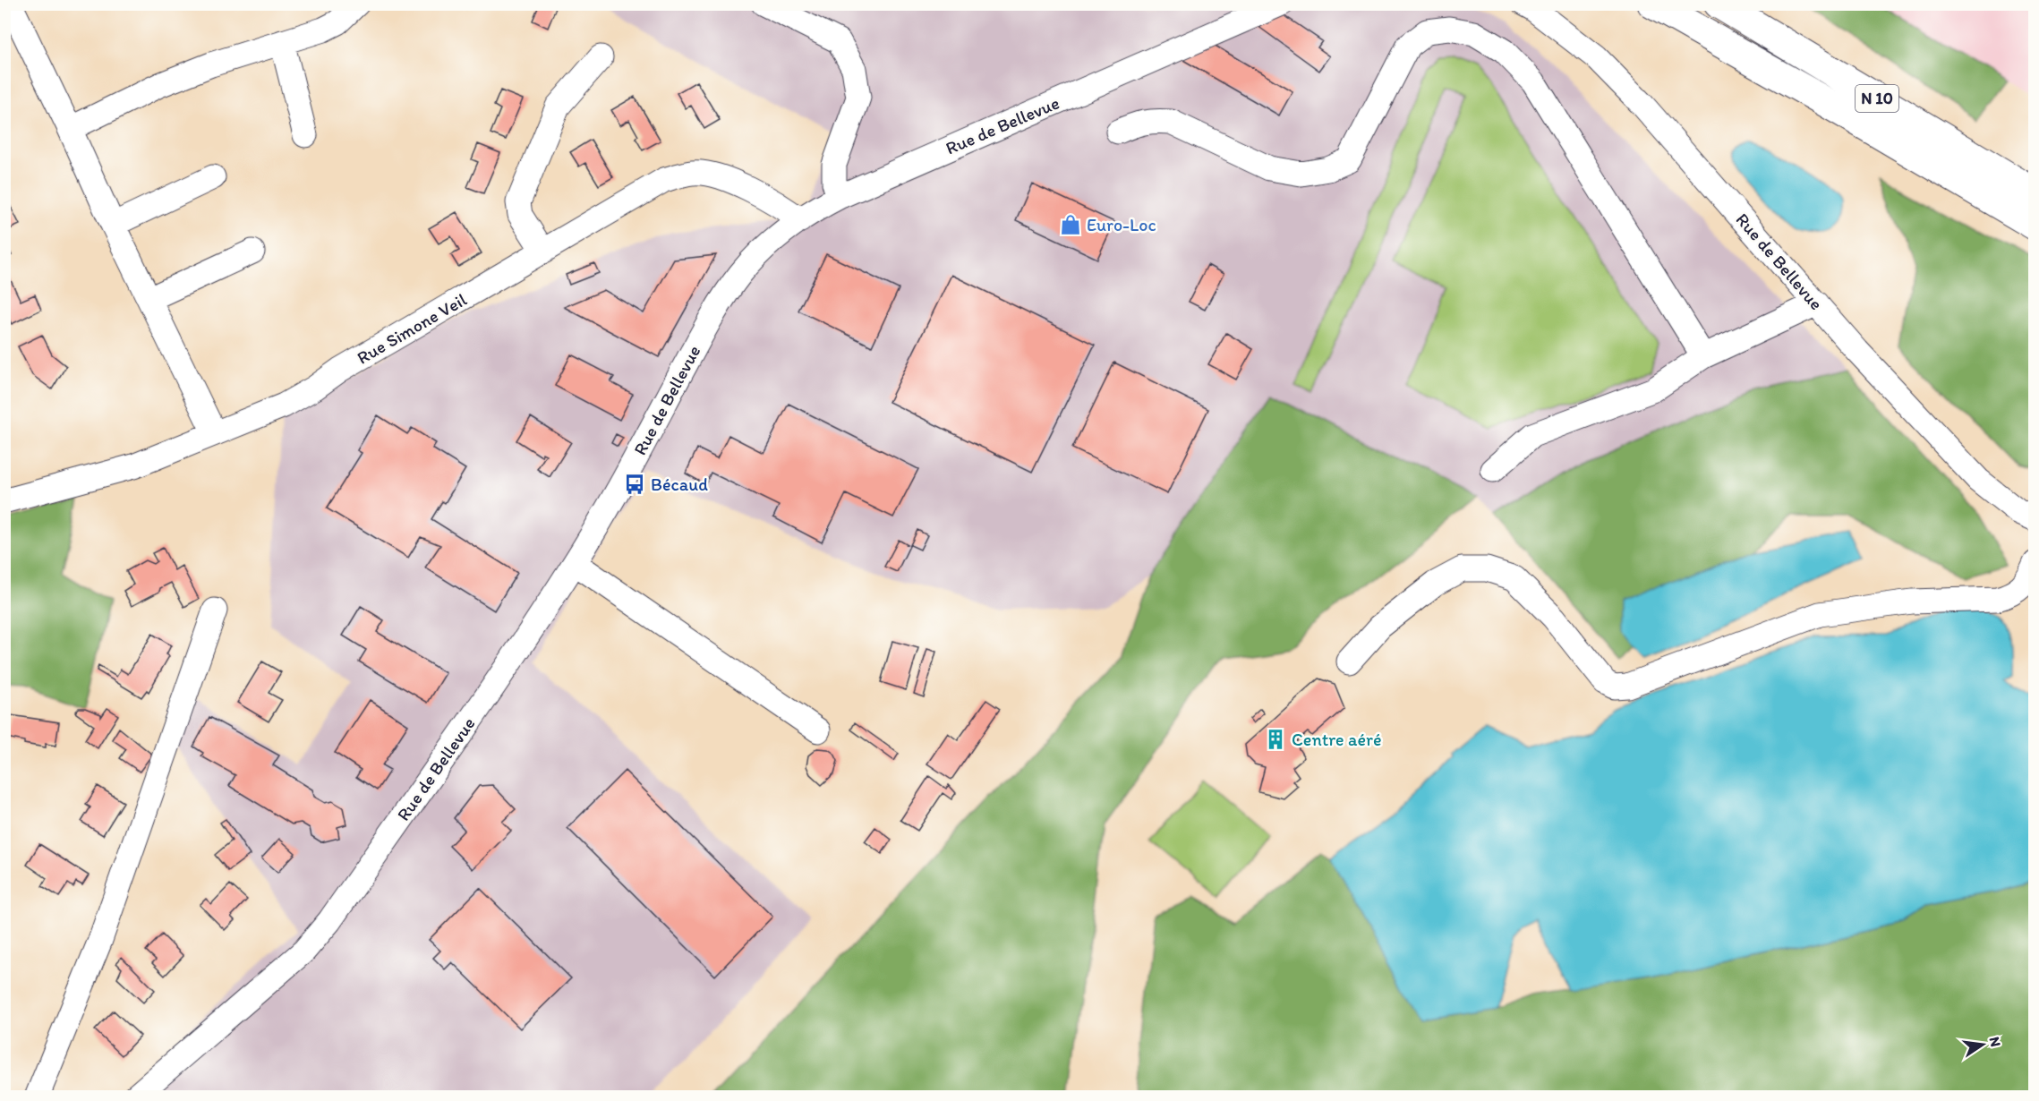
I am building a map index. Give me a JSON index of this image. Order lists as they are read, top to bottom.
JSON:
{
  "streets": {
    "highway": ["N 10"],
    "street": ["Rue de Bellevue", "Rue Simone Veil"]
  },
  "crossings": [
    ["Rue de Bellevue", "Rue Simone Veil"]
  ],
  "places": {
    "shop": ["Euro-Loc"],
    "bus stop": ["Bécaud"],
    "building": ["Centre aéré"]
  },
  "north": "right"
}
